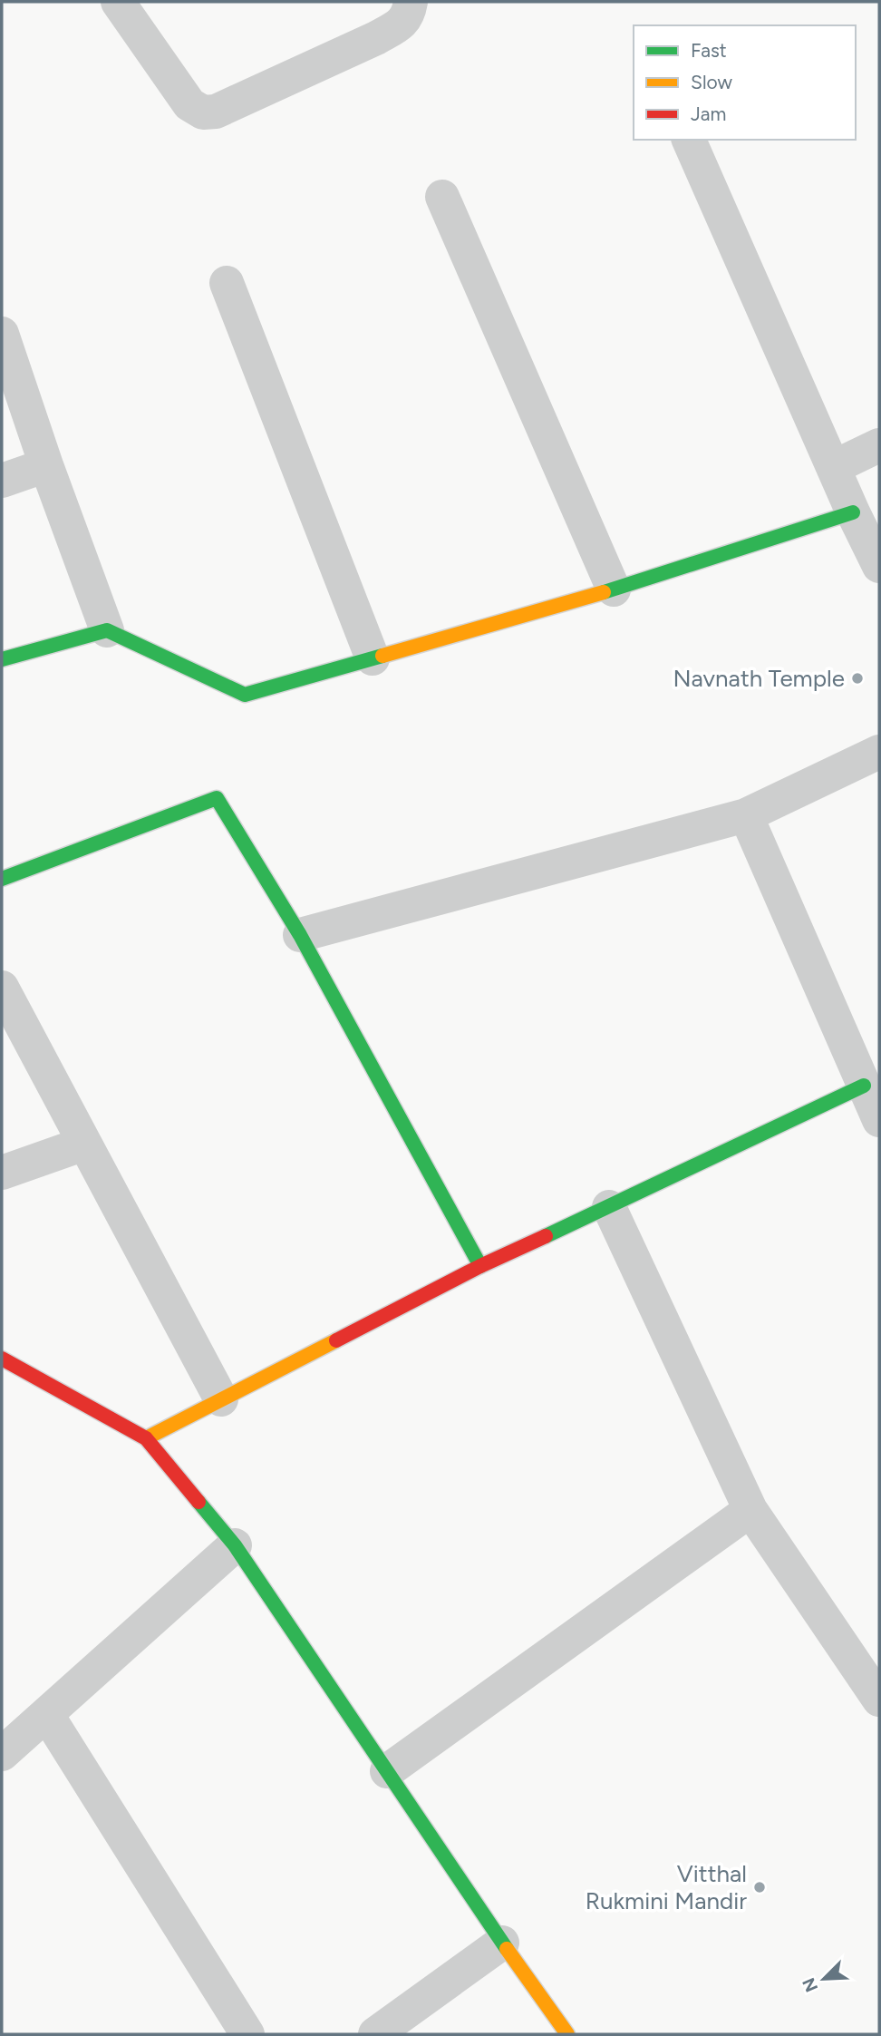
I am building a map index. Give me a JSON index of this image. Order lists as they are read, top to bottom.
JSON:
{
  "places": ["Navnath Temple", "Vitthal Rukmini Mandir"],
  "legend": ["Fast", "Slow", "Jam"],
  "north": "bottom left"
}
